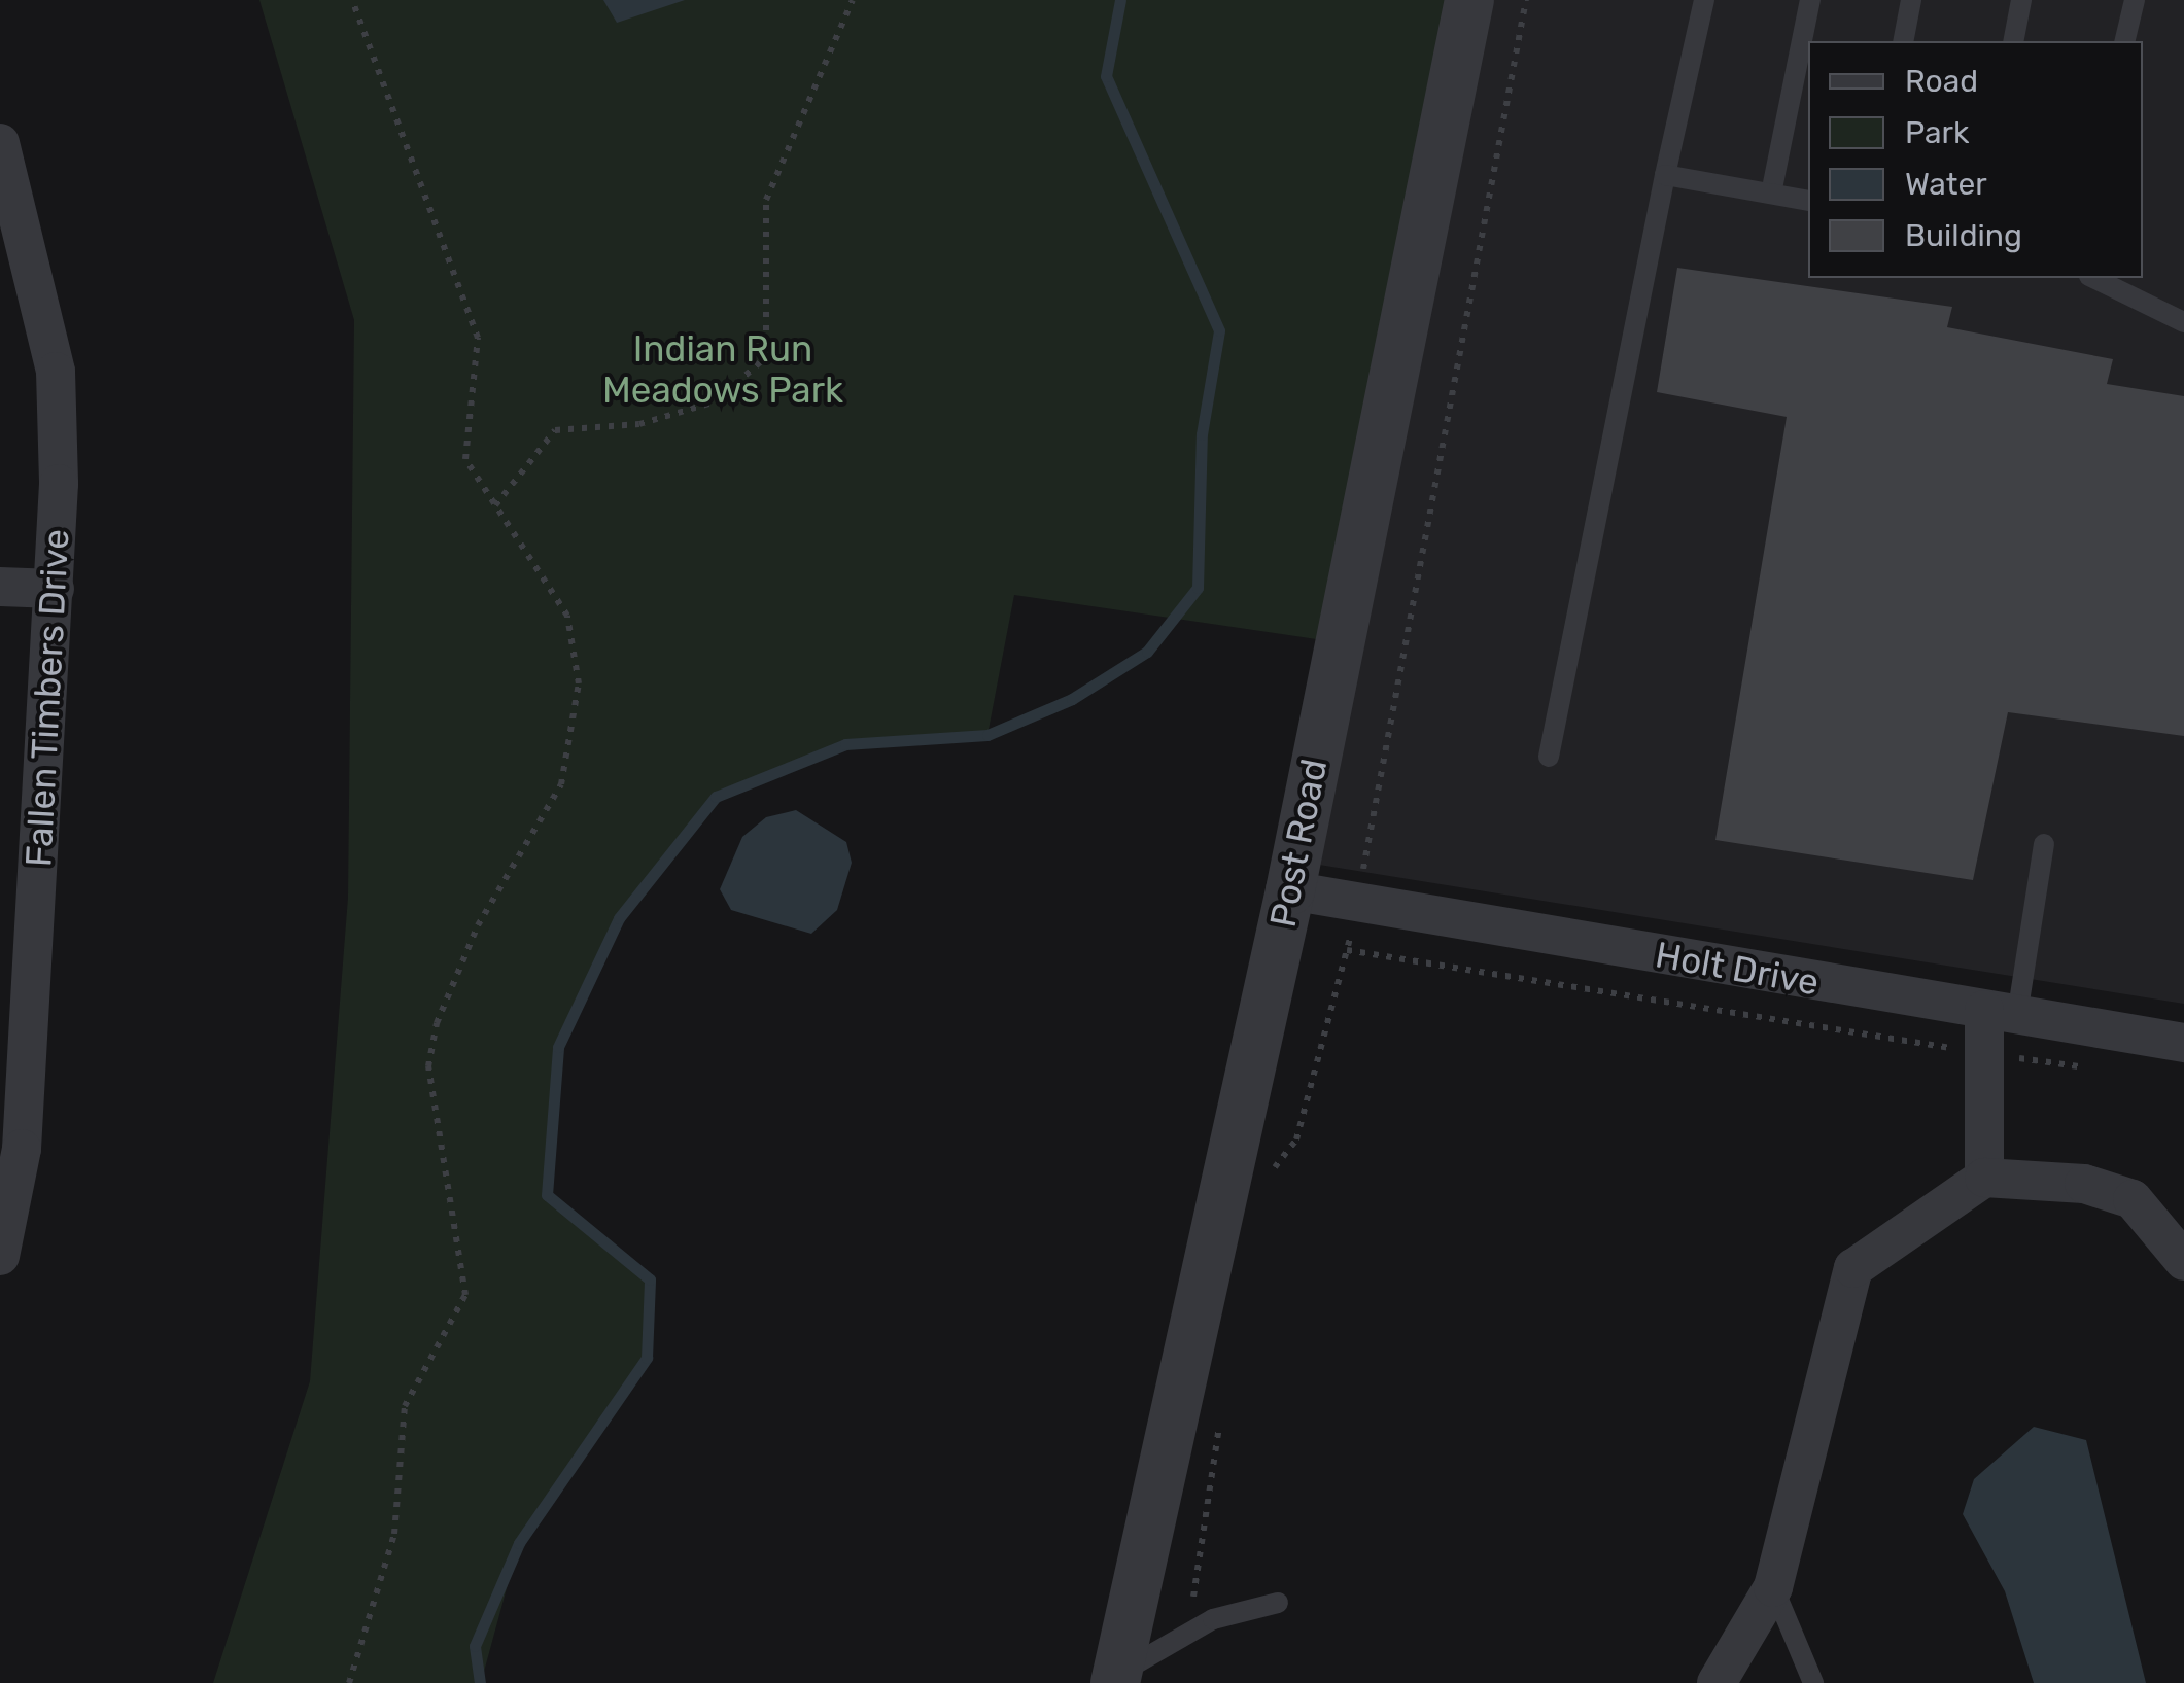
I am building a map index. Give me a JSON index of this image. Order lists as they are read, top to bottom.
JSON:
{
  "streets": {
    "street": ["Fallen Timbers Drive", "Post Road", "Holt Drive"]
  },
  "crossings": [
    ["Post Road", "Holt Drive"]
  ],
  "parks": ["Indian Run Meadows Park"],
  "legend": [
    "Road",
    "Park",
    "Water",
    "Building"
  ]
}
